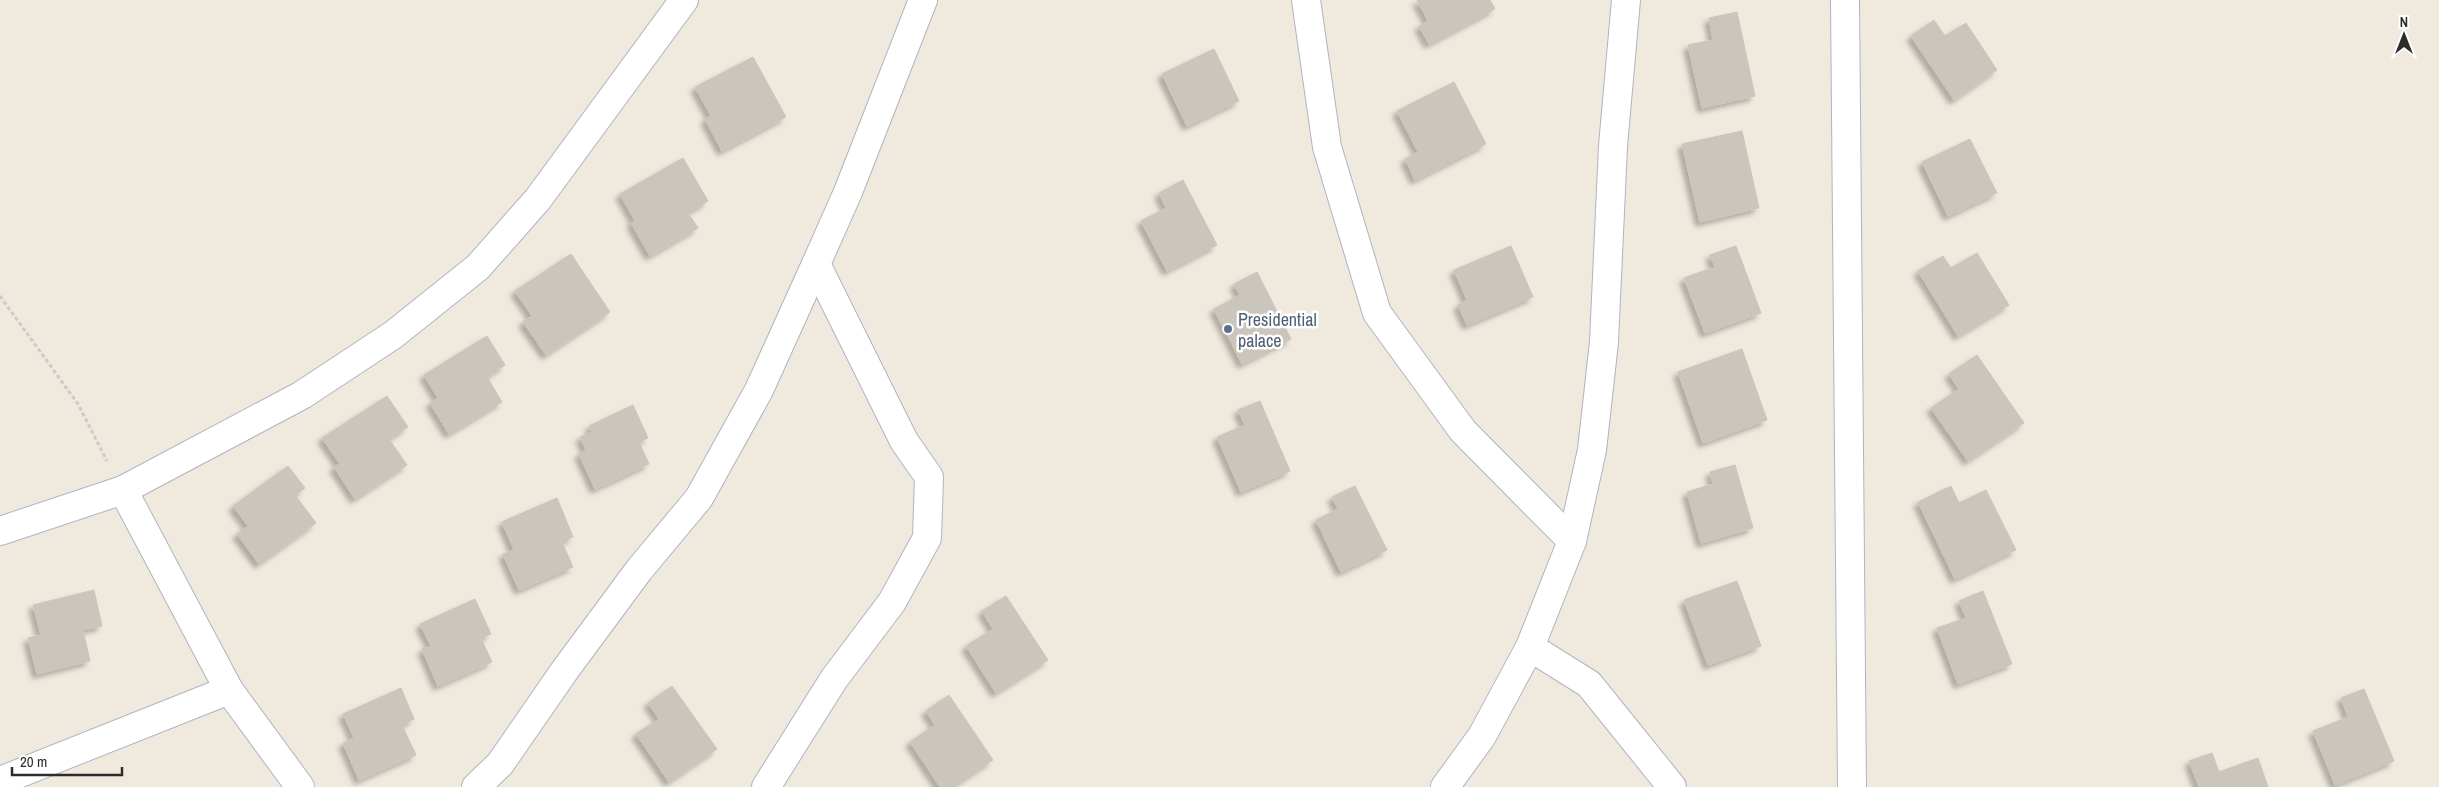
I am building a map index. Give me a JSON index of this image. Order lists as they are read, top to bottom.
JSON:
{
  "places": ["Presidential palace"],
  "scale_bar": "20 m",
  "north": "top"
}
